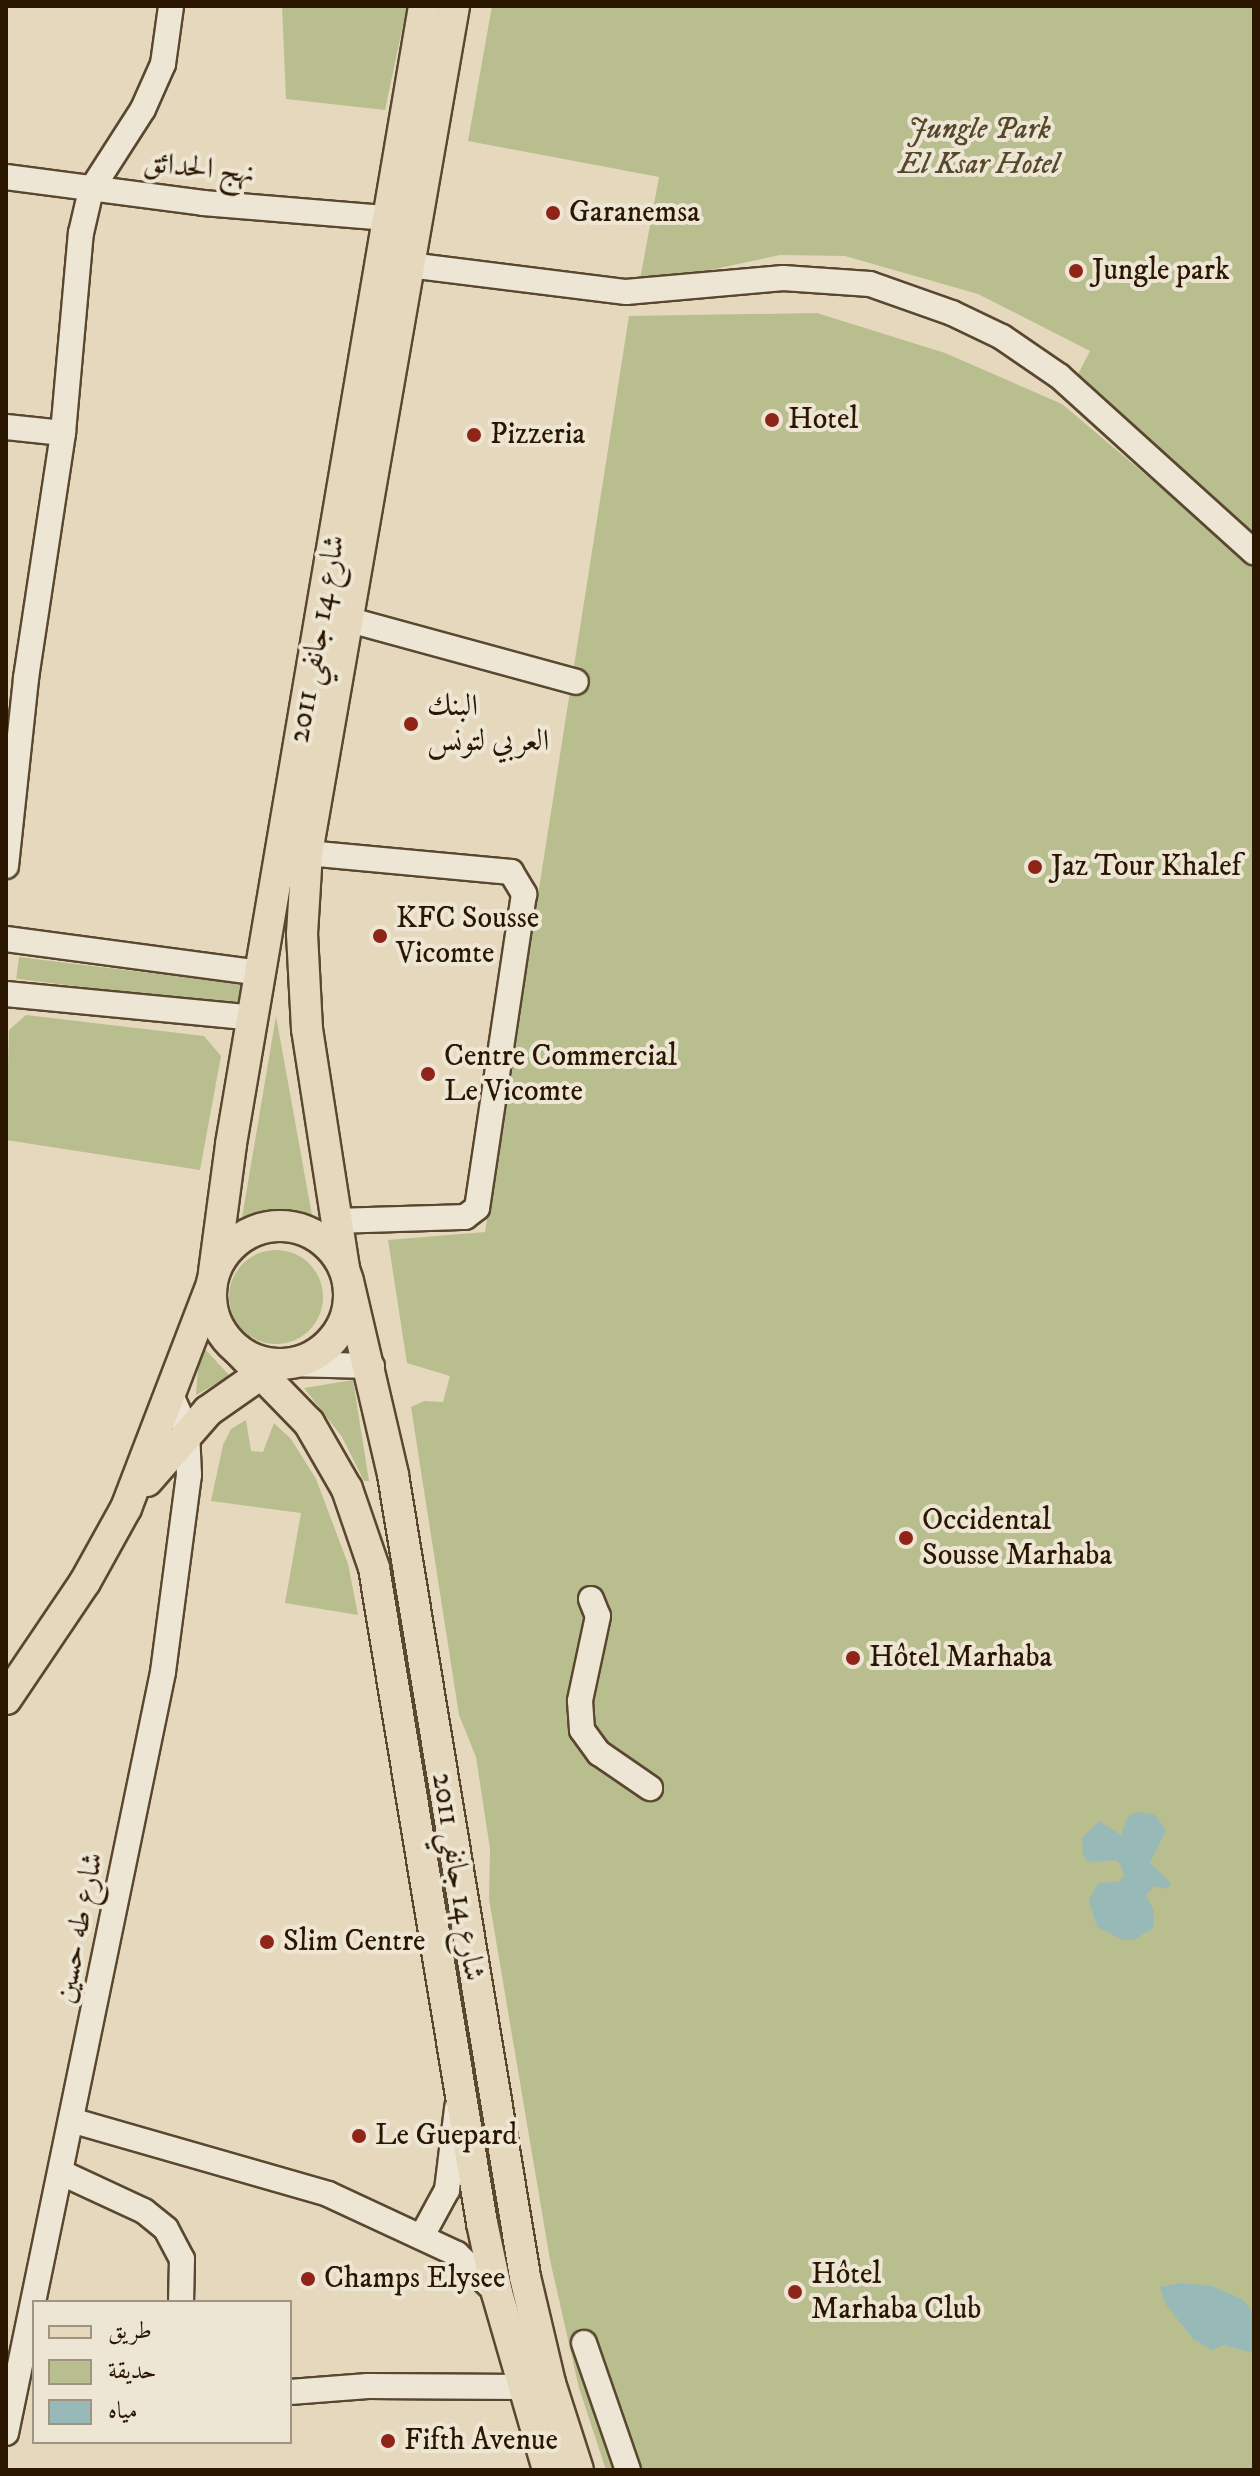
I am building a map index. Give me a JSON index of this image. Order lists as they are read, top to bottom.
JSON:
{
  "streets": {
    "main road": ["شارع 14 جانفي 2011"],
    "street": ["نهج الحدائق", "شارع طه حسين"]
  },
  "crossings": [
    ["نهج الحدائق", "شارع 14 جانفي 2011"]
  ],
  "parks": ["Jungle Park El Ksar Hotel"],
  "places": [
    "Garanemsa",
    "Jungle park",
    "Hotel",
    "Pizzeria",
    "البنك العربي لتونس",
    "Jaz Tour Khalef",
    "KFC Sousse Vicomte",
    "Centre Commercial Le Vicomte",
    "Occidental Sousse Marhaba",
    "Hôtel Marhaba",
    "Slim Centre",
    "Le Guepard",
    "Champs Elysee",
    "Hôtel Marhaba Club",
    "Fifth Avenue"
  ],
  "legend": ["طريق", "حديقة", "مياه"]
}
